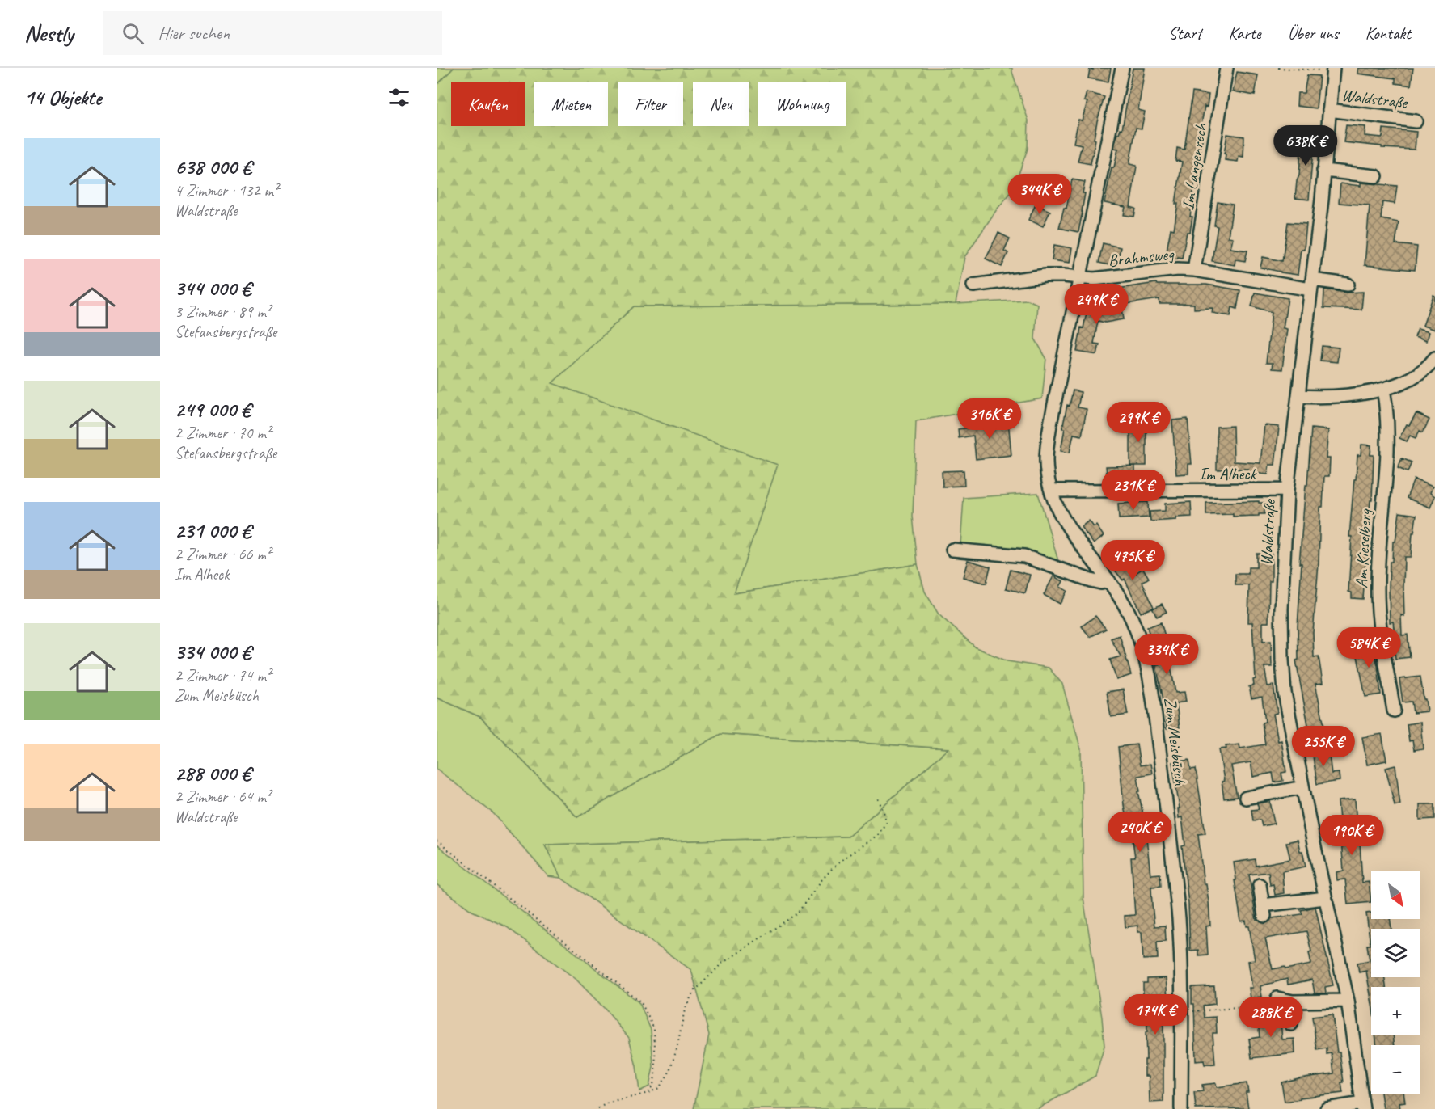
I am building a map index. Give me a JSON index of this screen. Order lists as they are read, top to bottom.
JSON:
{
  "streets": {
    "street": [
      "Waldstraße",
      "Im Langenrech",
      "Brahmsweg",
      "Im Alheck",
      "Am Kieselberg",
      "Zum Meisbüsch"
    ]
  },
  "crossings": [
    ["Waldstraße", "Brahmsweg"],
    ["Waldstraße", "Im Alheck"],
    ["Im Langenrech", "Brahmsweg"],
    ["Brahmsweg", "Zum Meisbüsch"],
    ["Im Alheck", "Zum Meisbüsch"]
  ],
  "north": "bottom right",
  "page": {
    "header": "Nestly",
    "search": "Hier suchen",
    "nav": [
      "Start",
      "Karte",
      "Über uns",
      "Kontakt"
    ],
    "heading": "14 Objekte",
    "chip": [
      "Kaufen",
      "Mieten",
      "Filter",
      "Neu",
      "Wohnung"
    ],
    "price": [
      "638K €",
      "344K €",
      "249K €",
      "316K €",
      "299K €",
      "231K €",
      "475K €",
      "584K €",
      "334K €",
      "255K €",
      "240K €",
      "190K €",
      "174K €",
      "288K €"
    ],
    "list": [
      {
        "name": "638 000 €",
        "note": "4 Zimmer · 132 m² · Waldstraße"
      },
      {
        "name": "344 000 €",
        "note": "3 Zimmer · 89 m² · Stefansbergstraße"
      },
      {
        "name": "249 000 €",
        "note": "2 Zimmer · 70 m² · Stefansbergstraße"
      },
      {
        "name": "231 000 €",
        "note": "2 Zimmer · 66 m² · Im Alheck"
      },
      {
        "name": "334 000 €",
        "note": "2 Zimmer · 74 m² · Zum Meisbüsch"
      },
      {
        "name": "288 000 €",
        "note": "2 Zimmer · 64 m² · Waldstraße"
      }
    ],
    "map_buttons": ["+", "−"]
  }
}
